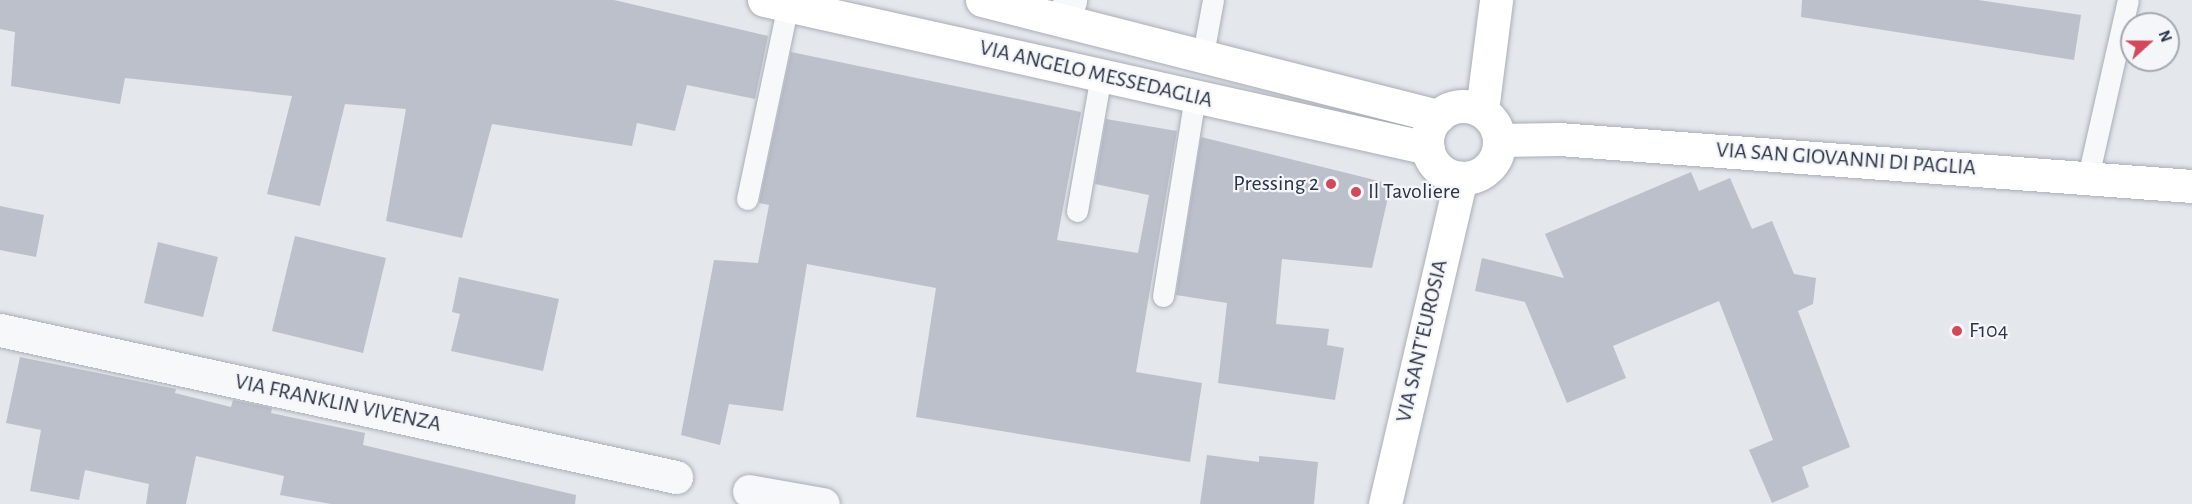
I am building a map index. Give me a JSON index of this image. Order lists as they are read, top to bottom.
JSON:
{
  "streets": {
    "main road": ["VIA ANGELO MESSEDAGLIA", "VIA SAN GIOVANNI DI PAGLIA", "VIA SANT'EUROSIA"],
    "street": ["VIA FRANKLIN VIVENZA"]
  },
  "crossings": [
    ["VIA ANGELO MESSEDAGLIA", "VIA SAN GIOVANNI DI PAGLIA"],
    ["VIA ANGELO MESSEDAGLIA", "VIA SANT'EUROSIA"],
    ["VIA SAN GIOVANNI DI PAGLIA", "VIA SANT'EUROSIA"]
  ],
  "places": ["Pressing 2", "Il Tavoliere", "F104"],
  "north": "right"
}
